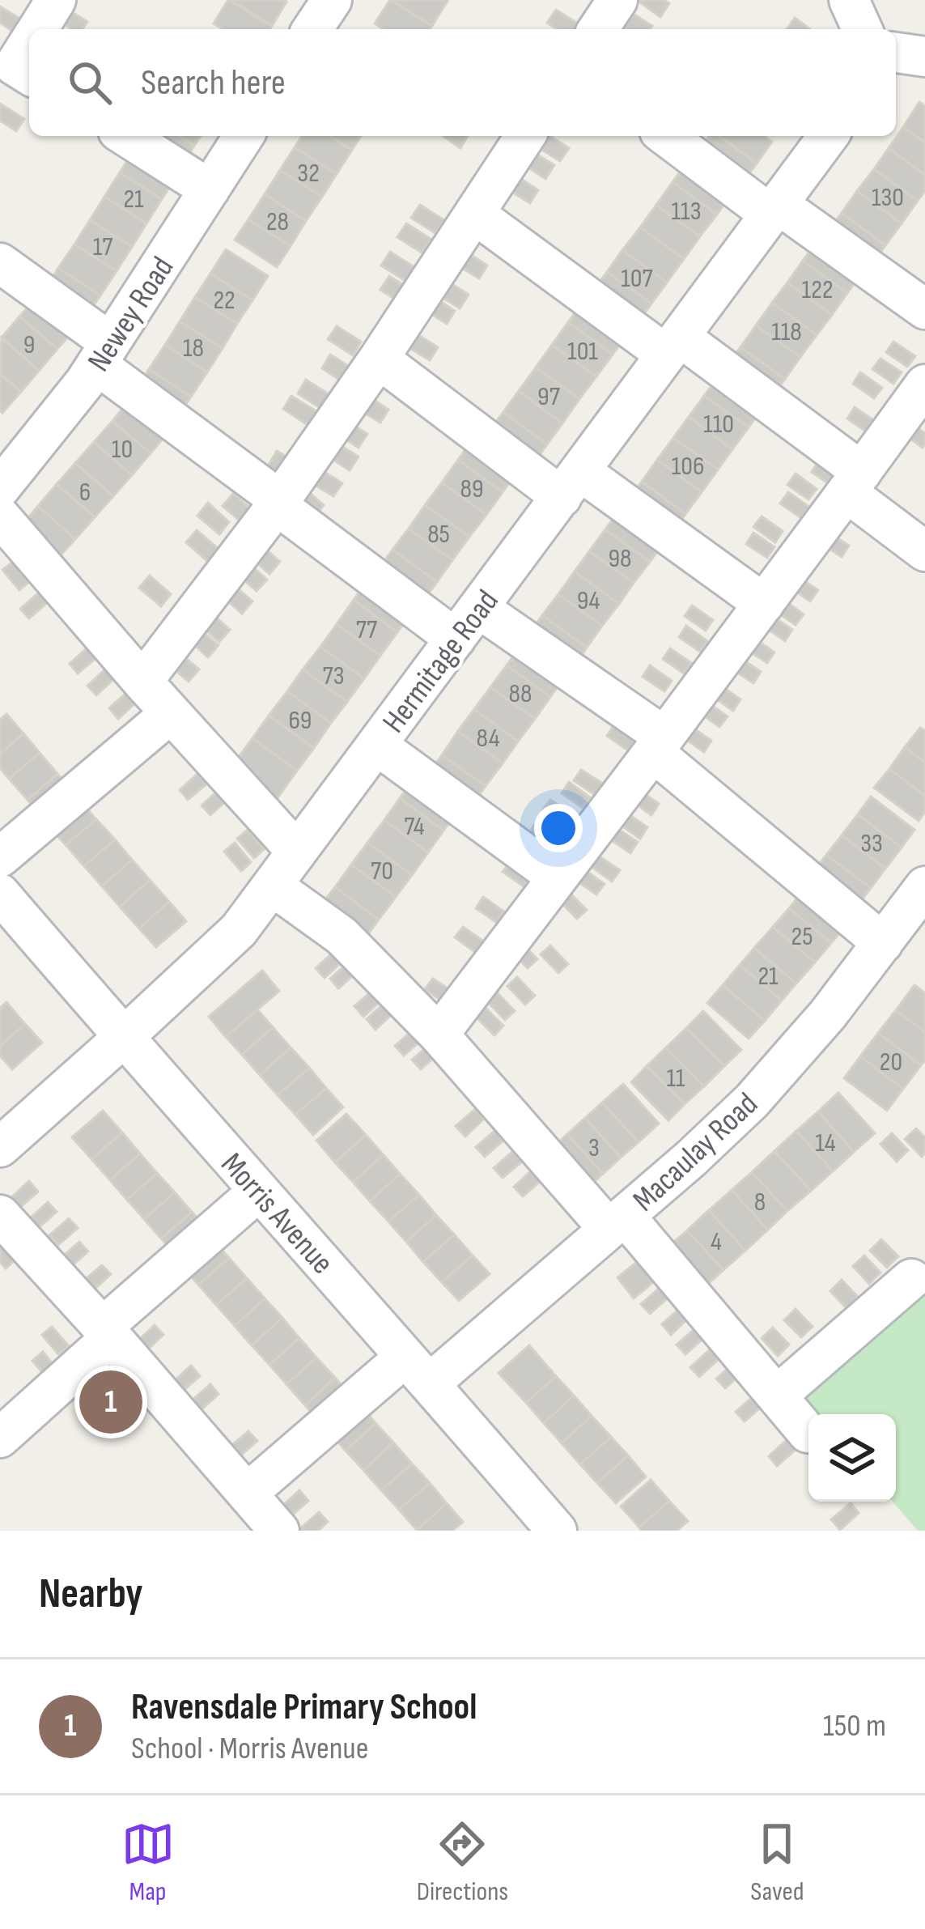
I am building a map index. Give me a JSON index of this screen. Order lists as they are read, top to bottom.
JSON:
{
  "streets": {
    "street": [
      "Newey Road",
      "Hermitage Road",
      "Macaulay Road",
      "Morris Avenue"
    ]
  },
  "crossings": [
    ["Hermitage Road", "Morris Avenue"],
    ["Macaulay Road", "Morris Avenue"]
  ],
  "house_numbers": [
    "32",
    "130",
    "21",
    "113",
    "28",
    "17",
    "107",
    "122",
    "22",
    "118",
    "9",
    "18",
    "101",
    "97",
    "110",
    "10",
    "106",
    "89",
    "6",
    "85",
    "98",
    "94",
    "77",
    "73",
    "88",
    "69",
    "84",
    "74",
    "33",
    "70",
    "25",
    "21",
    "20",
    "11",
    "14",
    "3",
    "8",
    "4"
  ],
  "page": {
    "search": "Search here",
    "pins": "1",
    "heading": "Nearby",
    "list": [
      {
        "mark": "1",
        "name": "Ravensdale Primary School",
        "note": "School · Morris Avenue",
        "value": "150 m"
      }
    ],
    "nav": ["Map", "Directions", "Saved"]
  }
}
